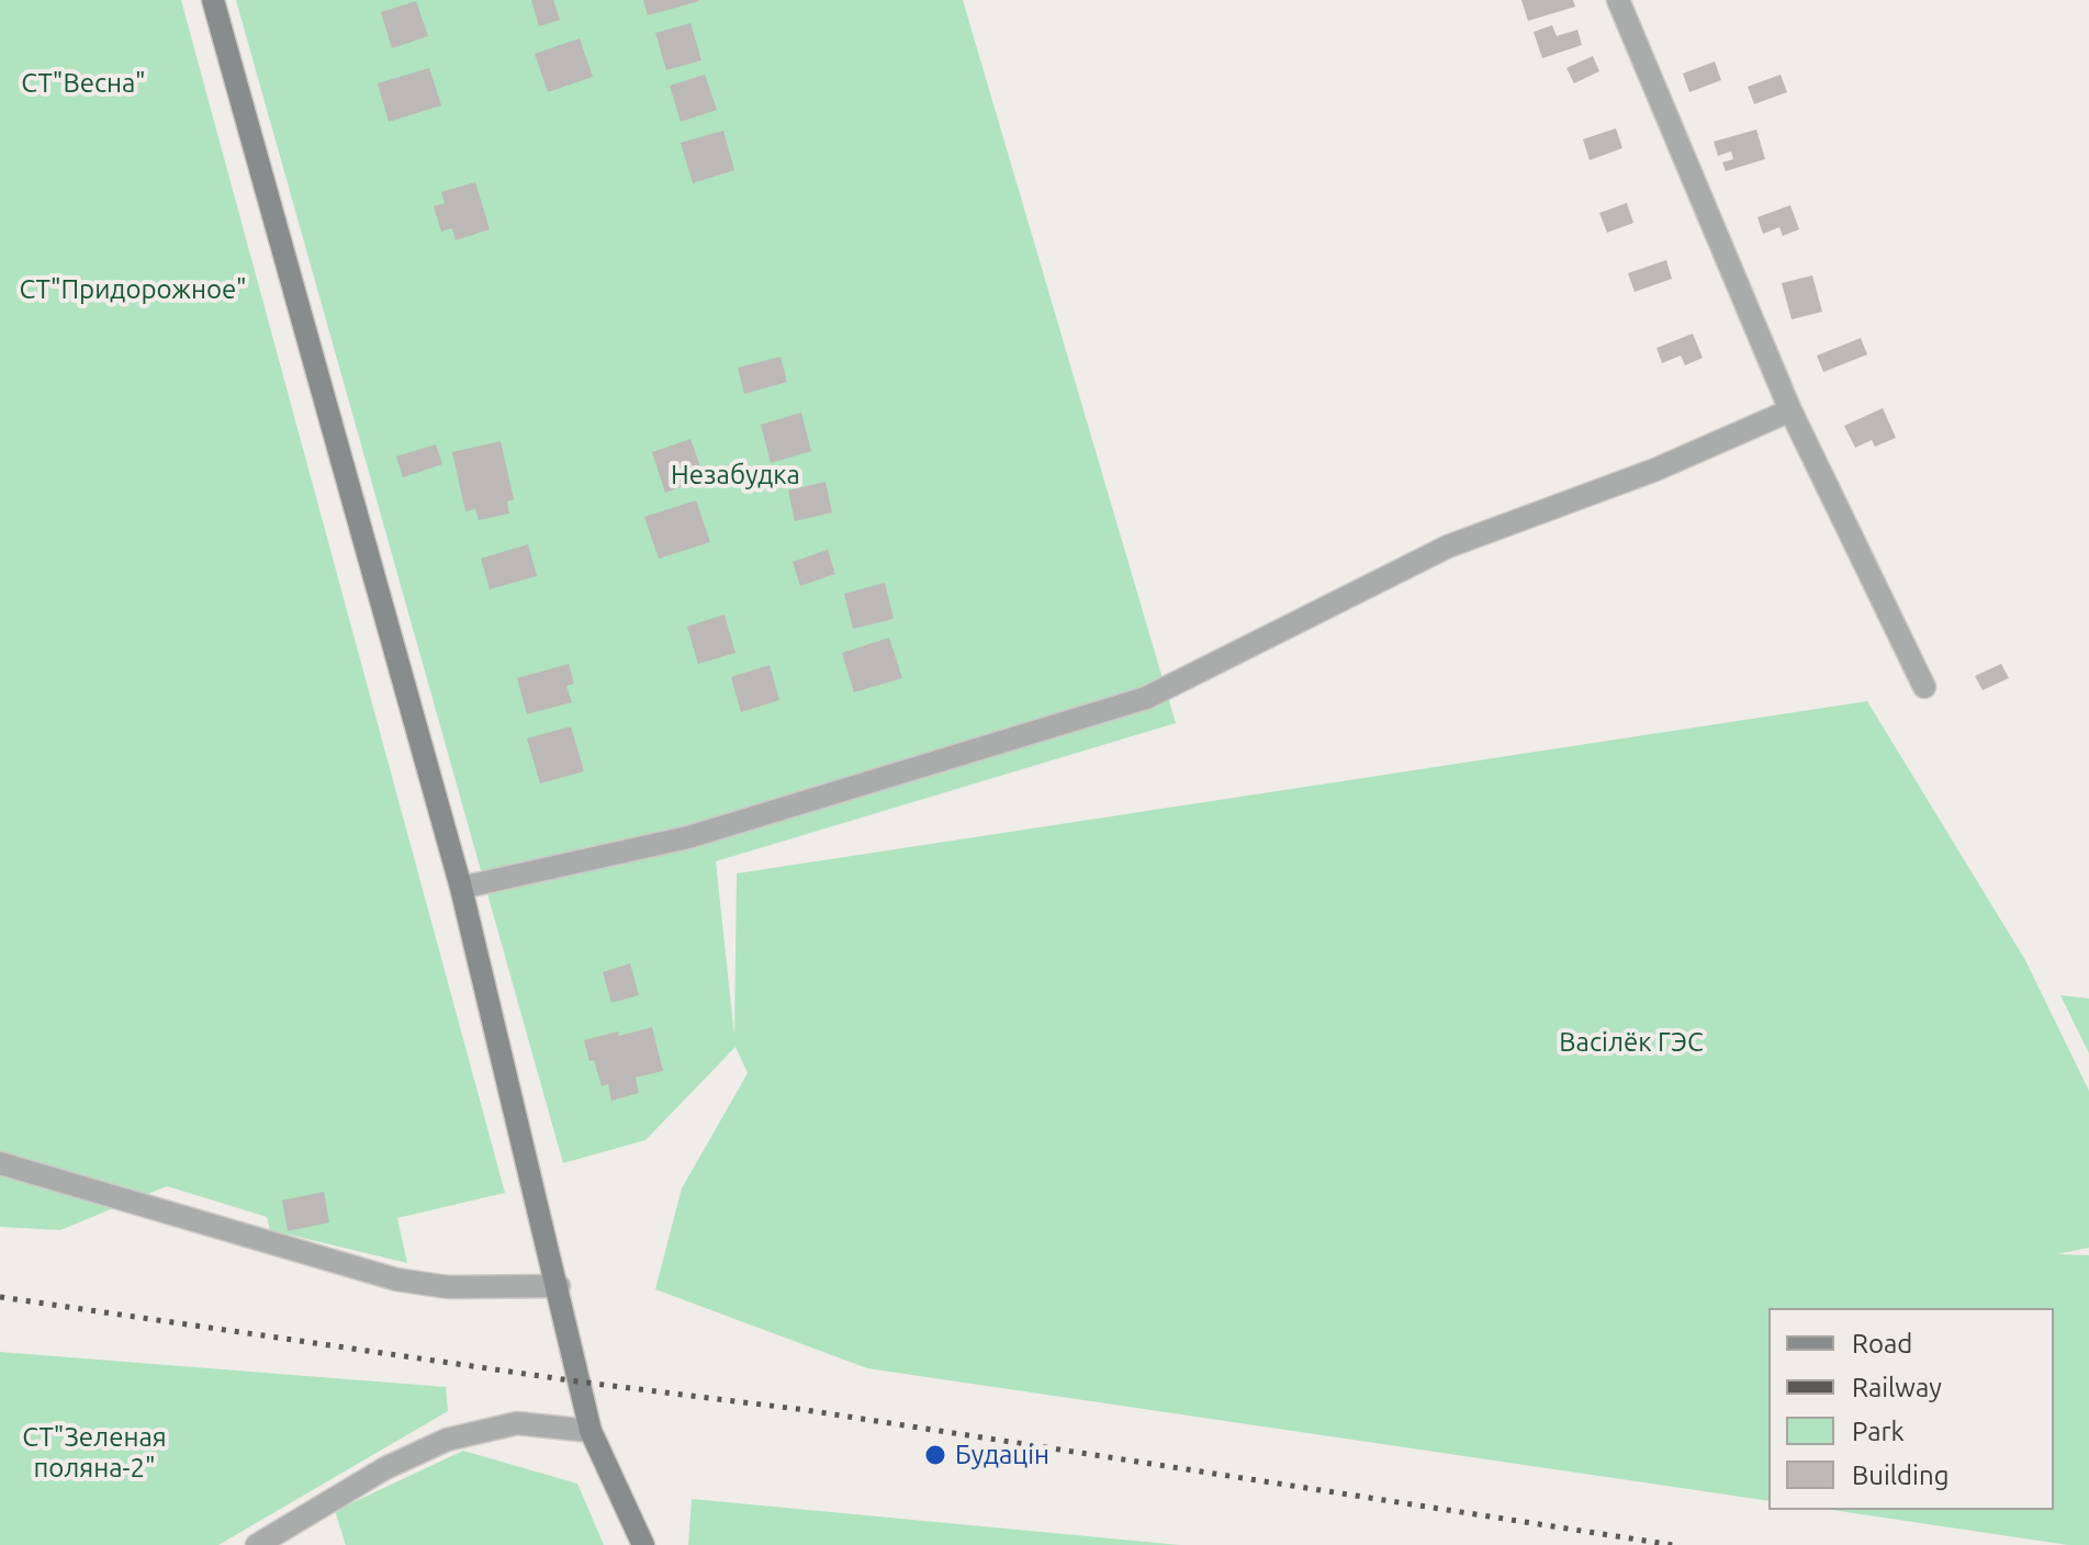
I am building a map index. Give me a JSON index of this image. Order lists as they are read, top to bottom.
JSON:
{
  "parks": [
    "СТ\"Весна\"",
    "СТ\"Придорожное\"",
    "Незабудка",
    "Васілёк ГЭС",
    "СТ\"Зеленая поляна-2\""
  ],
  "places": ["Будацін"],
  "legend": [
    "Road",
    "Railway",
    "Park",
    "Building"
  ]
}
